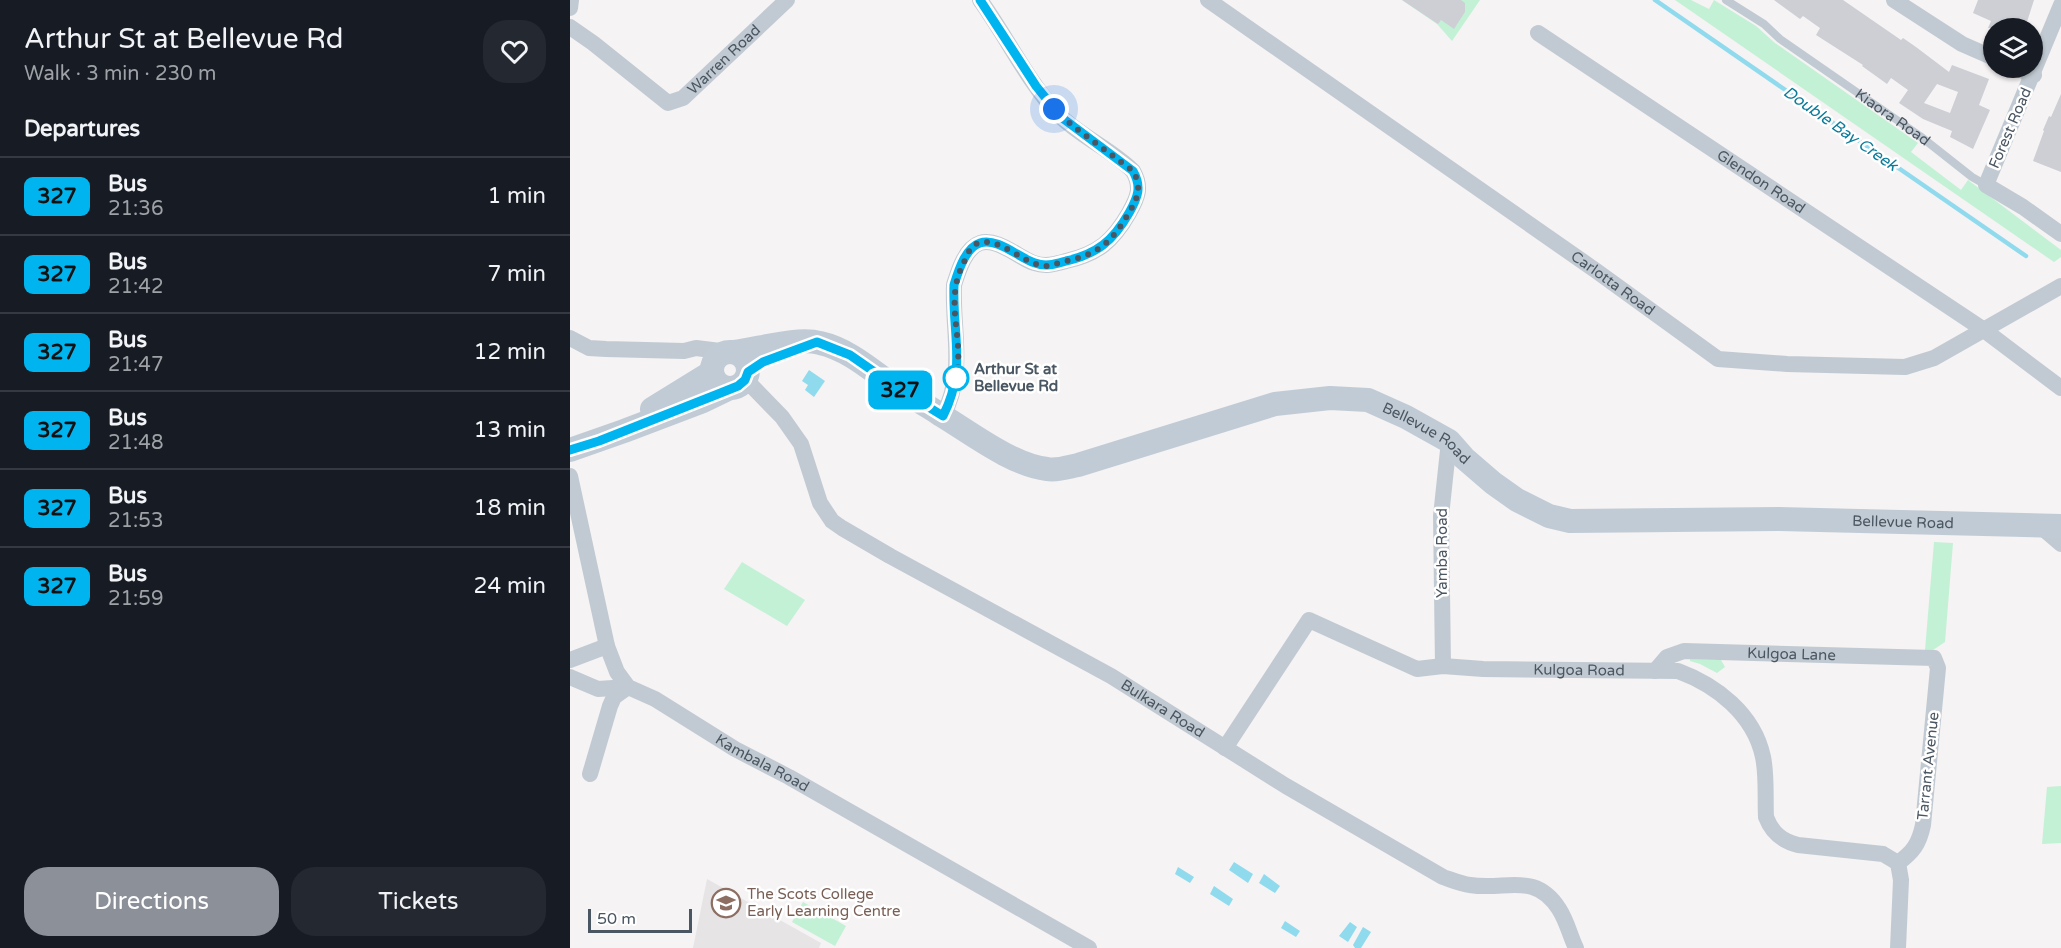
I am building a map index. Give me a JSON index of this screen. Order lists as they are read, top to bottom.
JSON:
{
  "streets": {
    "street": [
      "Warren Road",
      "Kiaora Road",
      "Forest Road",
      "Glendon Road",
      "Carlotta Road",
      "Bellevue Road",
      "Yamba Road",
      "Kulgoa Lane",
      "Kulgoa Road",
      "Bulkara Road",
      "Kambala Road",
      "Tarrant Avenue"
    ]
  },
  "crossings": [
    ["Kiaora Road", "Forest Road"],
    ["Glendon Road", "Carlotta Road"],
    ["Bellevue Road", "Yamba Road"],
    ["Bellevue Road", "Bulkara Road"],
    ["Yamba Road", "Kulgoa Road"],
    ["Kulgoa Lane", "Kulgoa Road"],
    ["Kulgoa Lane", "Tarrant Avenue"],
    ["Kulgoa Road", "Bulkara Road"],
    ["Kulgoa Road", "Tarrant Avenue"]
  ],
  "water": ["Double Bay Creek"],
  "places": {
    "other": ["Arthur St at Bellevue Rd"],
    "school or university": ["The Scots College Early Learning Centre"]
  },
  "lines": ["bus line 327"],
  "scale_bar": "50 m",
  "page": {
    "heading": [
      ["Arthur St at Bellevue Rd", "Walk · 3 min · 230 m"],
      "Departures"
    ],
    "on_map": "327",
    "list": [
      {
        "mark": "327",
        "name": "Bus",
        "note": "21:36",
        "value": "1 min"
      },
      {
        "mark": "327",
        "name": "Bus",
        "note": "21:42",
        "value": "7 min"
      },
      {
        "mark": "327",
        "name": "Bus",
        "note": "21:47",
        "value": "12 min"
      },
      {
        "mark": "327",
        "name": "Bus",
        "note": "21:48",
        "value": "13 min"
      },
      {
        "mark": "327",
        "name": "Bus",
        "note": "21:53",
        "value": "18 min"
      },
      {
        "mark": "327",
        "name": "Bus",
        "note": "21:59",
        "value": "24 min"
      }
    ],
    "buttons": ["Directions", "Tickets"],
    "scale": "50 m"
  }
}
